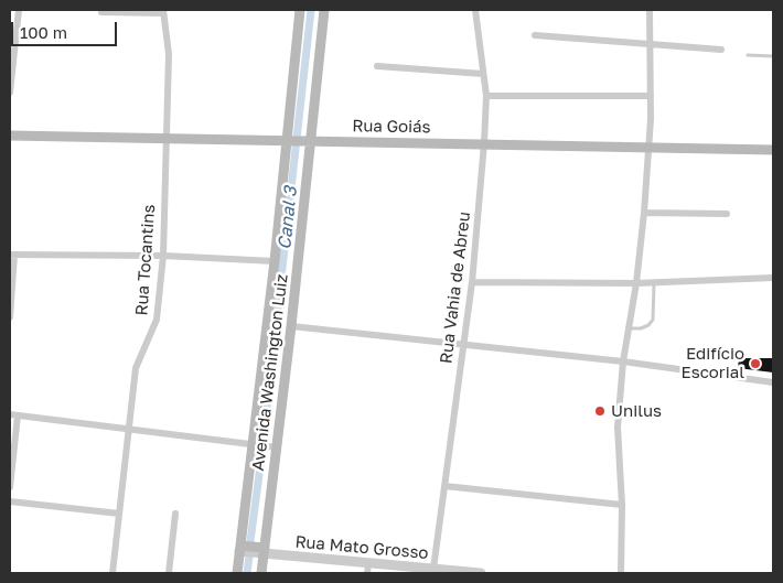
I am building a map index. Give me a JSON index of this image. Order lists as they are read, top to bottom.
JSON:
{
  "streets": {
    "main road": ["Rua Goiás", "Avenida Washington Luiz"],
    "street": ["Rua Tocantins", "Rua Vahia de Abreu", "Rua Mato Grosso"]
  },
  "crossings": [
    ["Rua Goiás", "Rua Tocantins"],
    ["Rua Goiás", "Rua Vahia de Abreu"],
    ["Rua Goiás", "Avenida Washington Luiz"],
    ["Rua Vahia de Abreu", "Rua Mato Grosso"],
    ["Avenida Washington Luiz", "Rua Mato Grosso"]
  ],
  "water": ["Canal 3"],
  "places": ["Edifício Escorial", "Unilus"],
  "scale_bar": "100 m"
}
